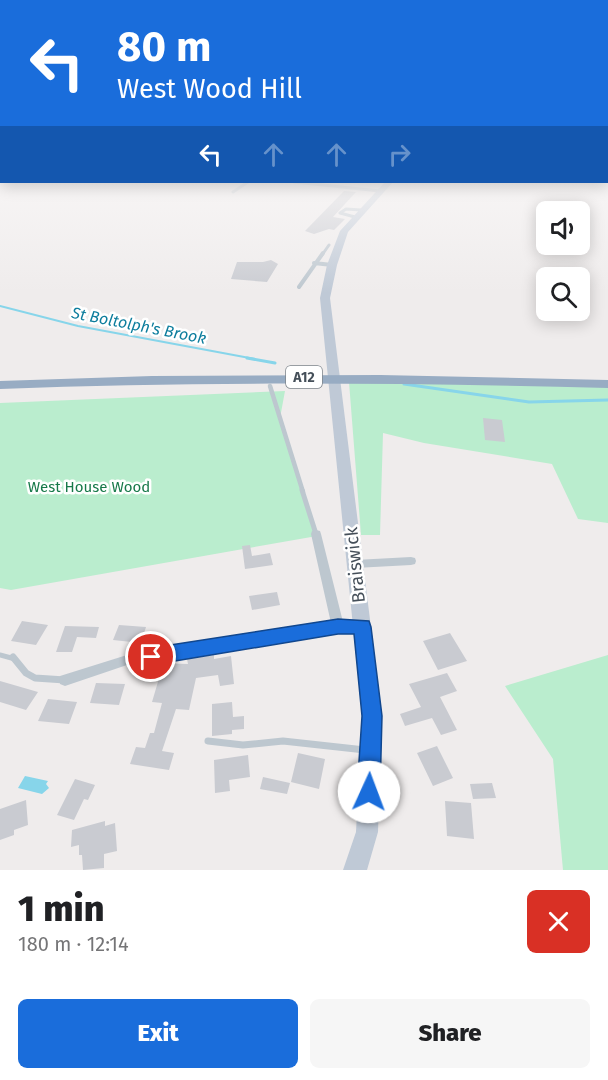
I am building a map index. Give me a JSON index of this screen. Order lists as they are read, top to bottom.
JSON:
{
  "streets": {
    "highway": ["A12"],
    "main road": ["Braiswick"]
  },
  "water": ["St Boltolph's Brook"],
  "parks": ["West House Wood"],
  "page": {
    "turn": ["80 m", "West Wood Hill"],
    "heading": ["1 min", "180 m · 12:14"],
    "buttons": ["Exit", "Share"]
  }
}
